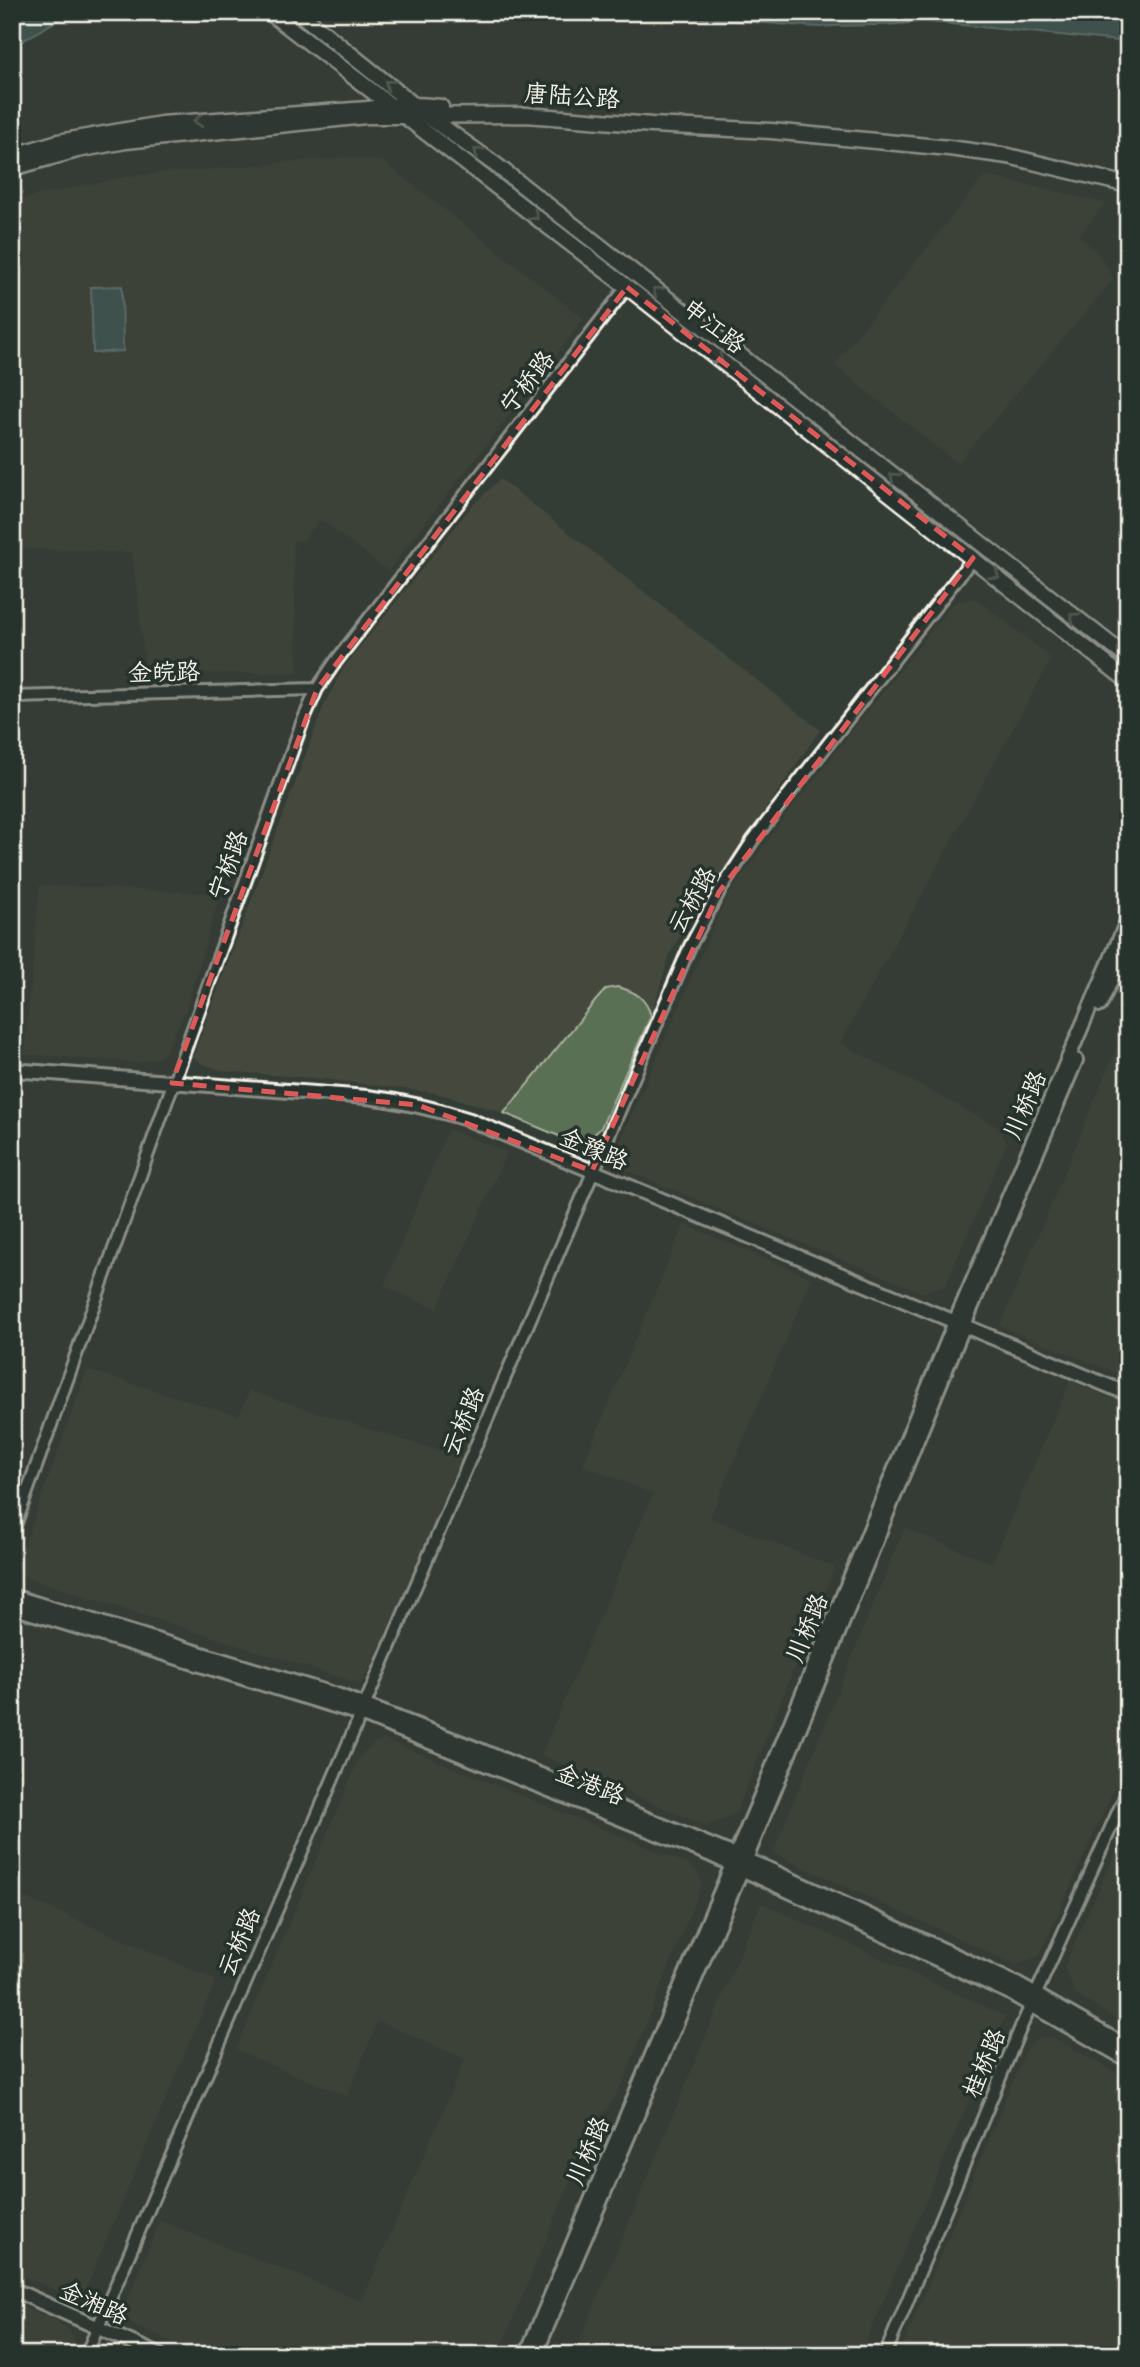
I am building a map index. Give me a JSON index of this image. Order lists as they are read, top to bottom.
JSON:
{
  "streets": {
    "main road": ["唐陆公路", "申江路"],
    "street": [
      "宁桥路",
      "金皖路",
      "云桥路",
      "川桥路",
      "金豫路",
      "金港路",
      "桂桥路",
      "金湘路"
    ]
  },
  "crossings": [
    ["唐陆公路", "申江路"],
    ["申江路", "宁桥路"],
    ["申江路", "云桥路"],
    ["宁桥路", "金皖路"],
    ["宁桥路", "金豫路"],
    ["云桥路", "金豫路"],
    ["云桥路", "金港路"],
    ["云桥路", "金湘路"],
    ["川桥路", "金豫路"],
    ["川桥路", "金港路"],
    ["金港路", "桂桥路"]
  ]
}
